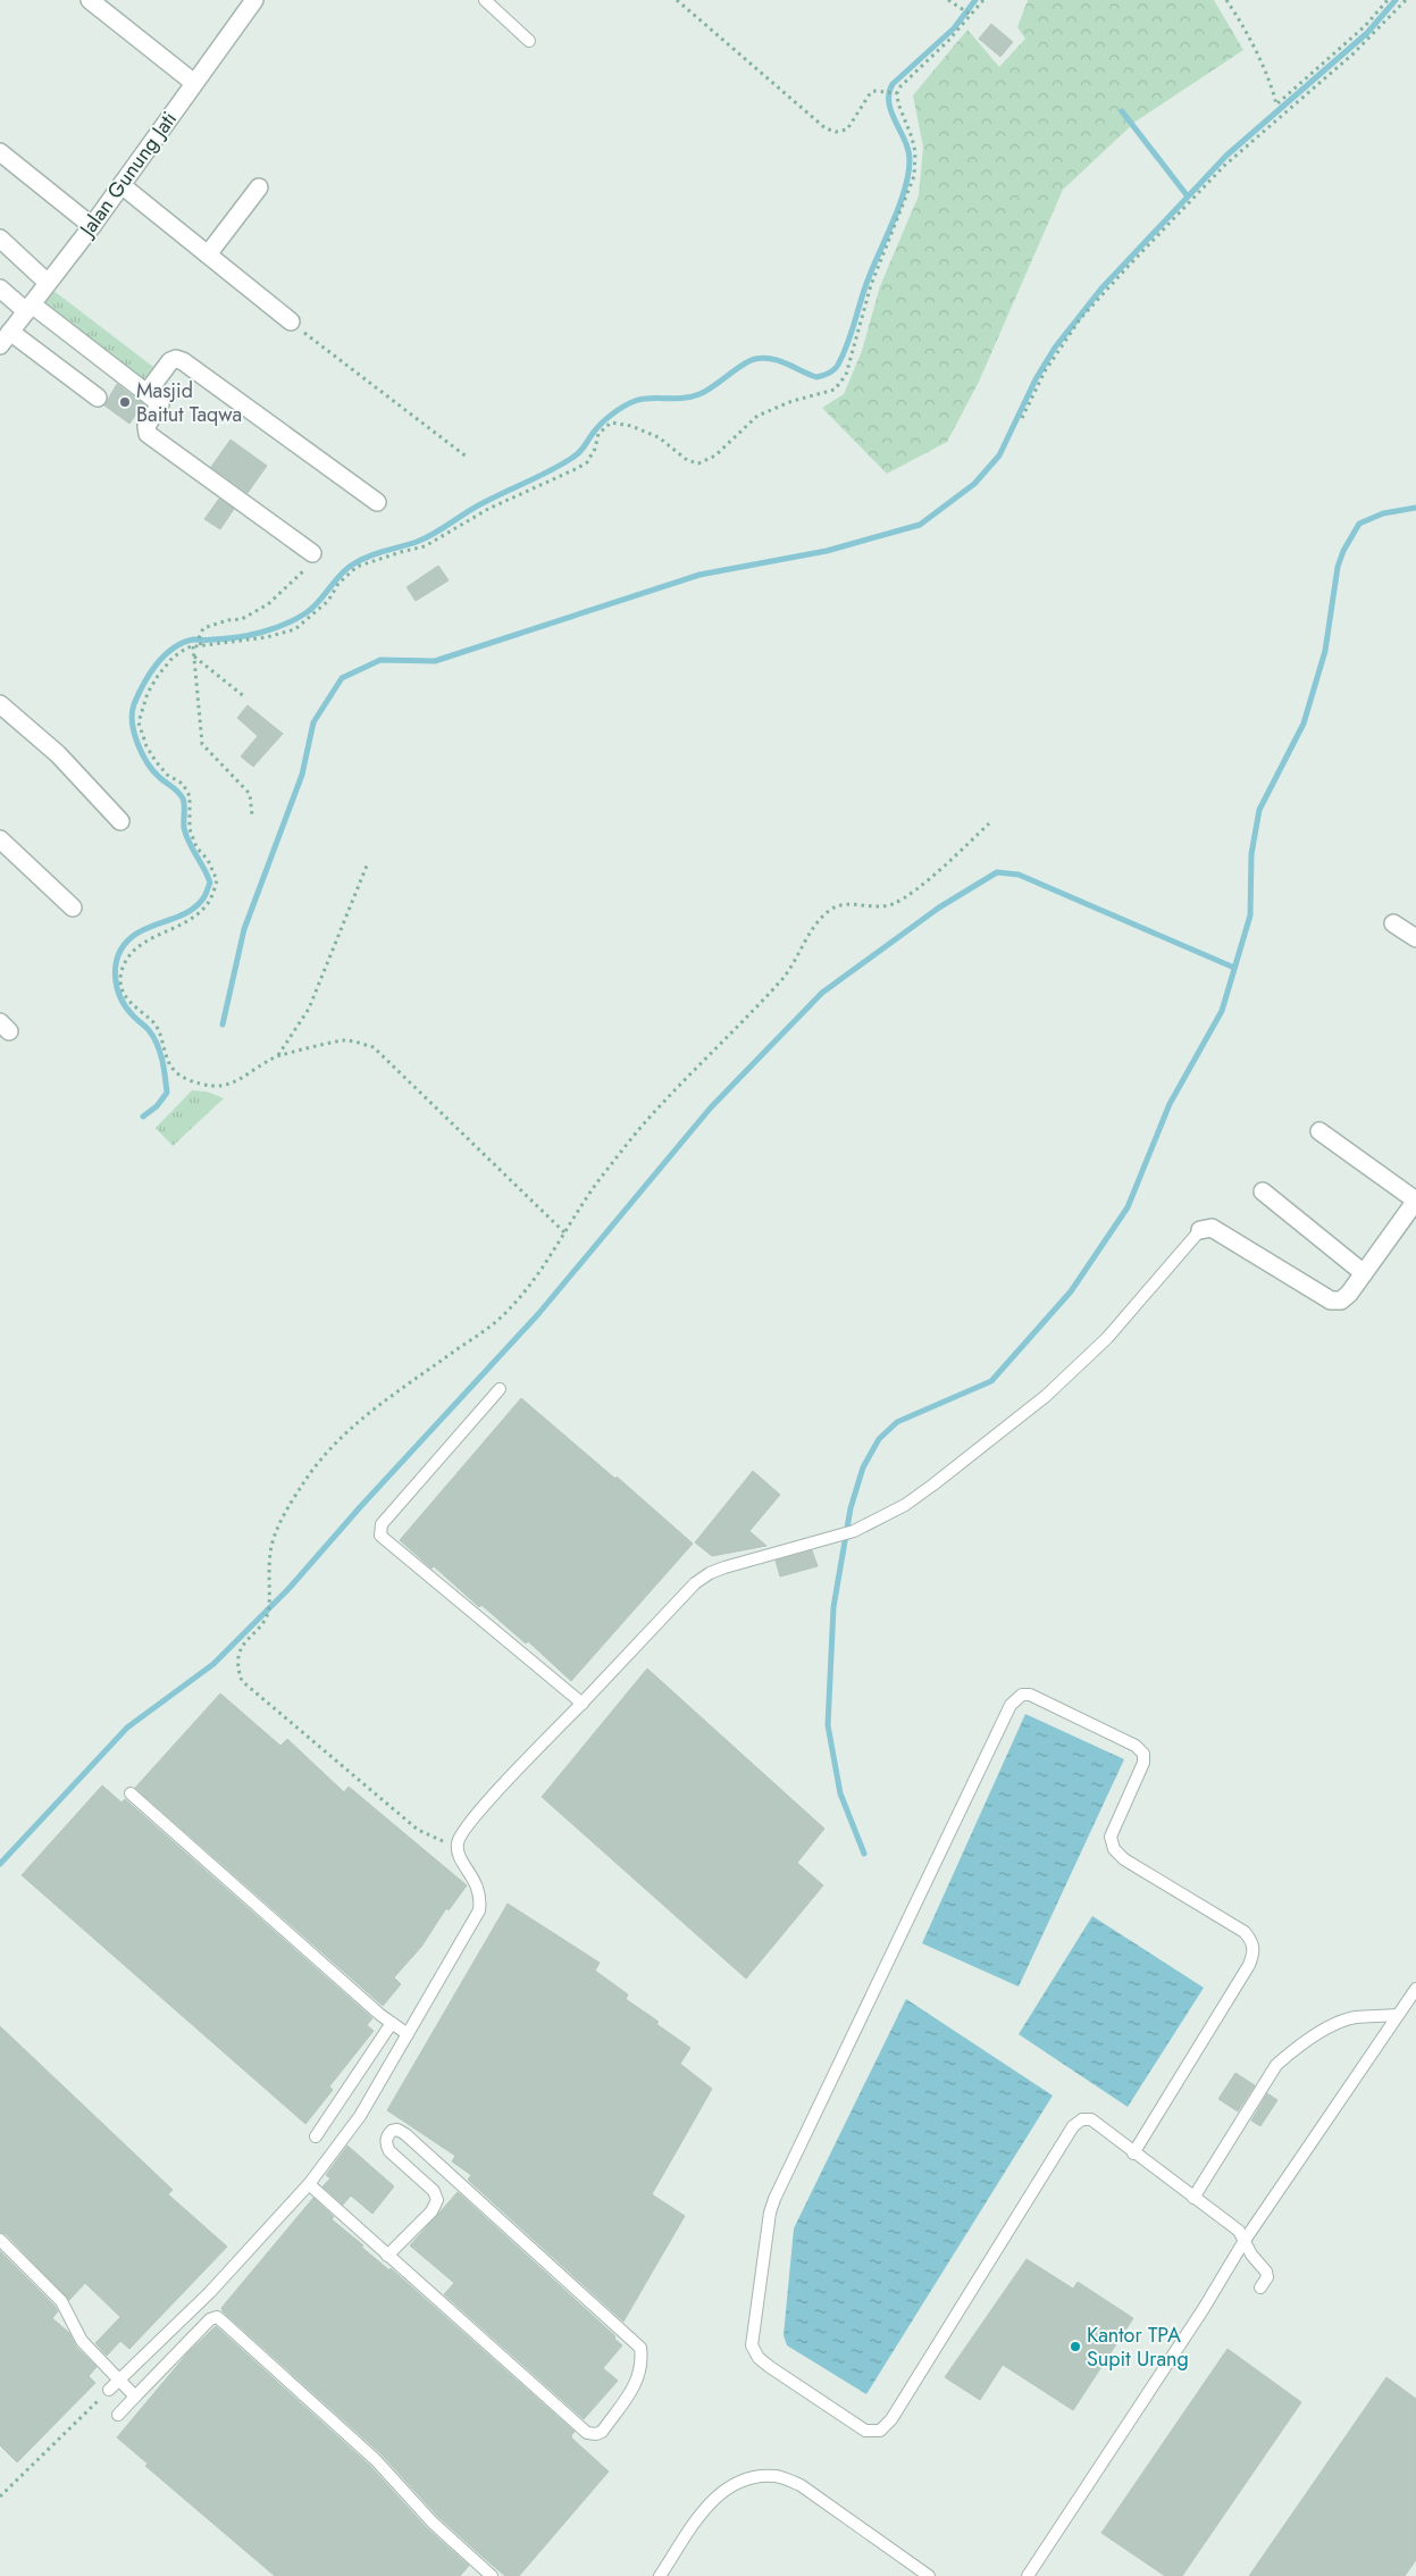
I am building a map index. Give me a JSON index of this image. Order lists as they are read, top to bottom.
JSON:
{
  "streets": {
    "street": ["Jalan Gunung Jati"]
  },
  "places": ["Masjid Baitut Taqwa", "Kantor TPA Supit Urang"]
}
